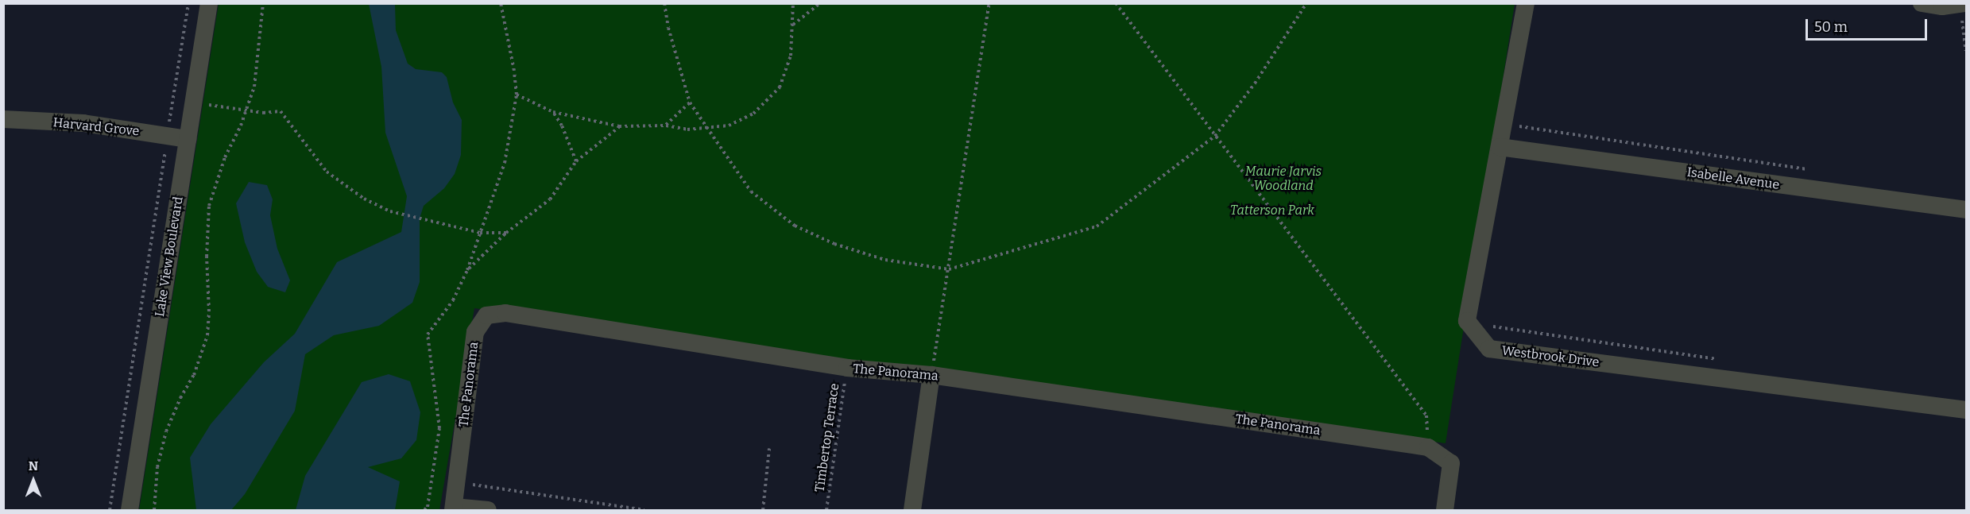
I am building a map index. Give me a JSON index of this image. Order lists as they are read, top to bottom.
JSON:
{
  "streets": {
    "street": [
      "Harvard Grove",
      "Isabelle Avenue",
      "Lake View Boulevard",
      "Westbrook Drive",
      "The Panorama"
    ],
    "path": ["Timbertop Terrace"]
  },
  "crossings": [
    ["Harvard Grove", "Lake View Boulevard"],
    ["Isabelle Avenue", "Westbrook Drive"]
  ],
  "parks": ["Maurie Jarvis Woodland", "Tatterson Park"],
  "scale_bar": "50 m",
  "north": "top"
}
